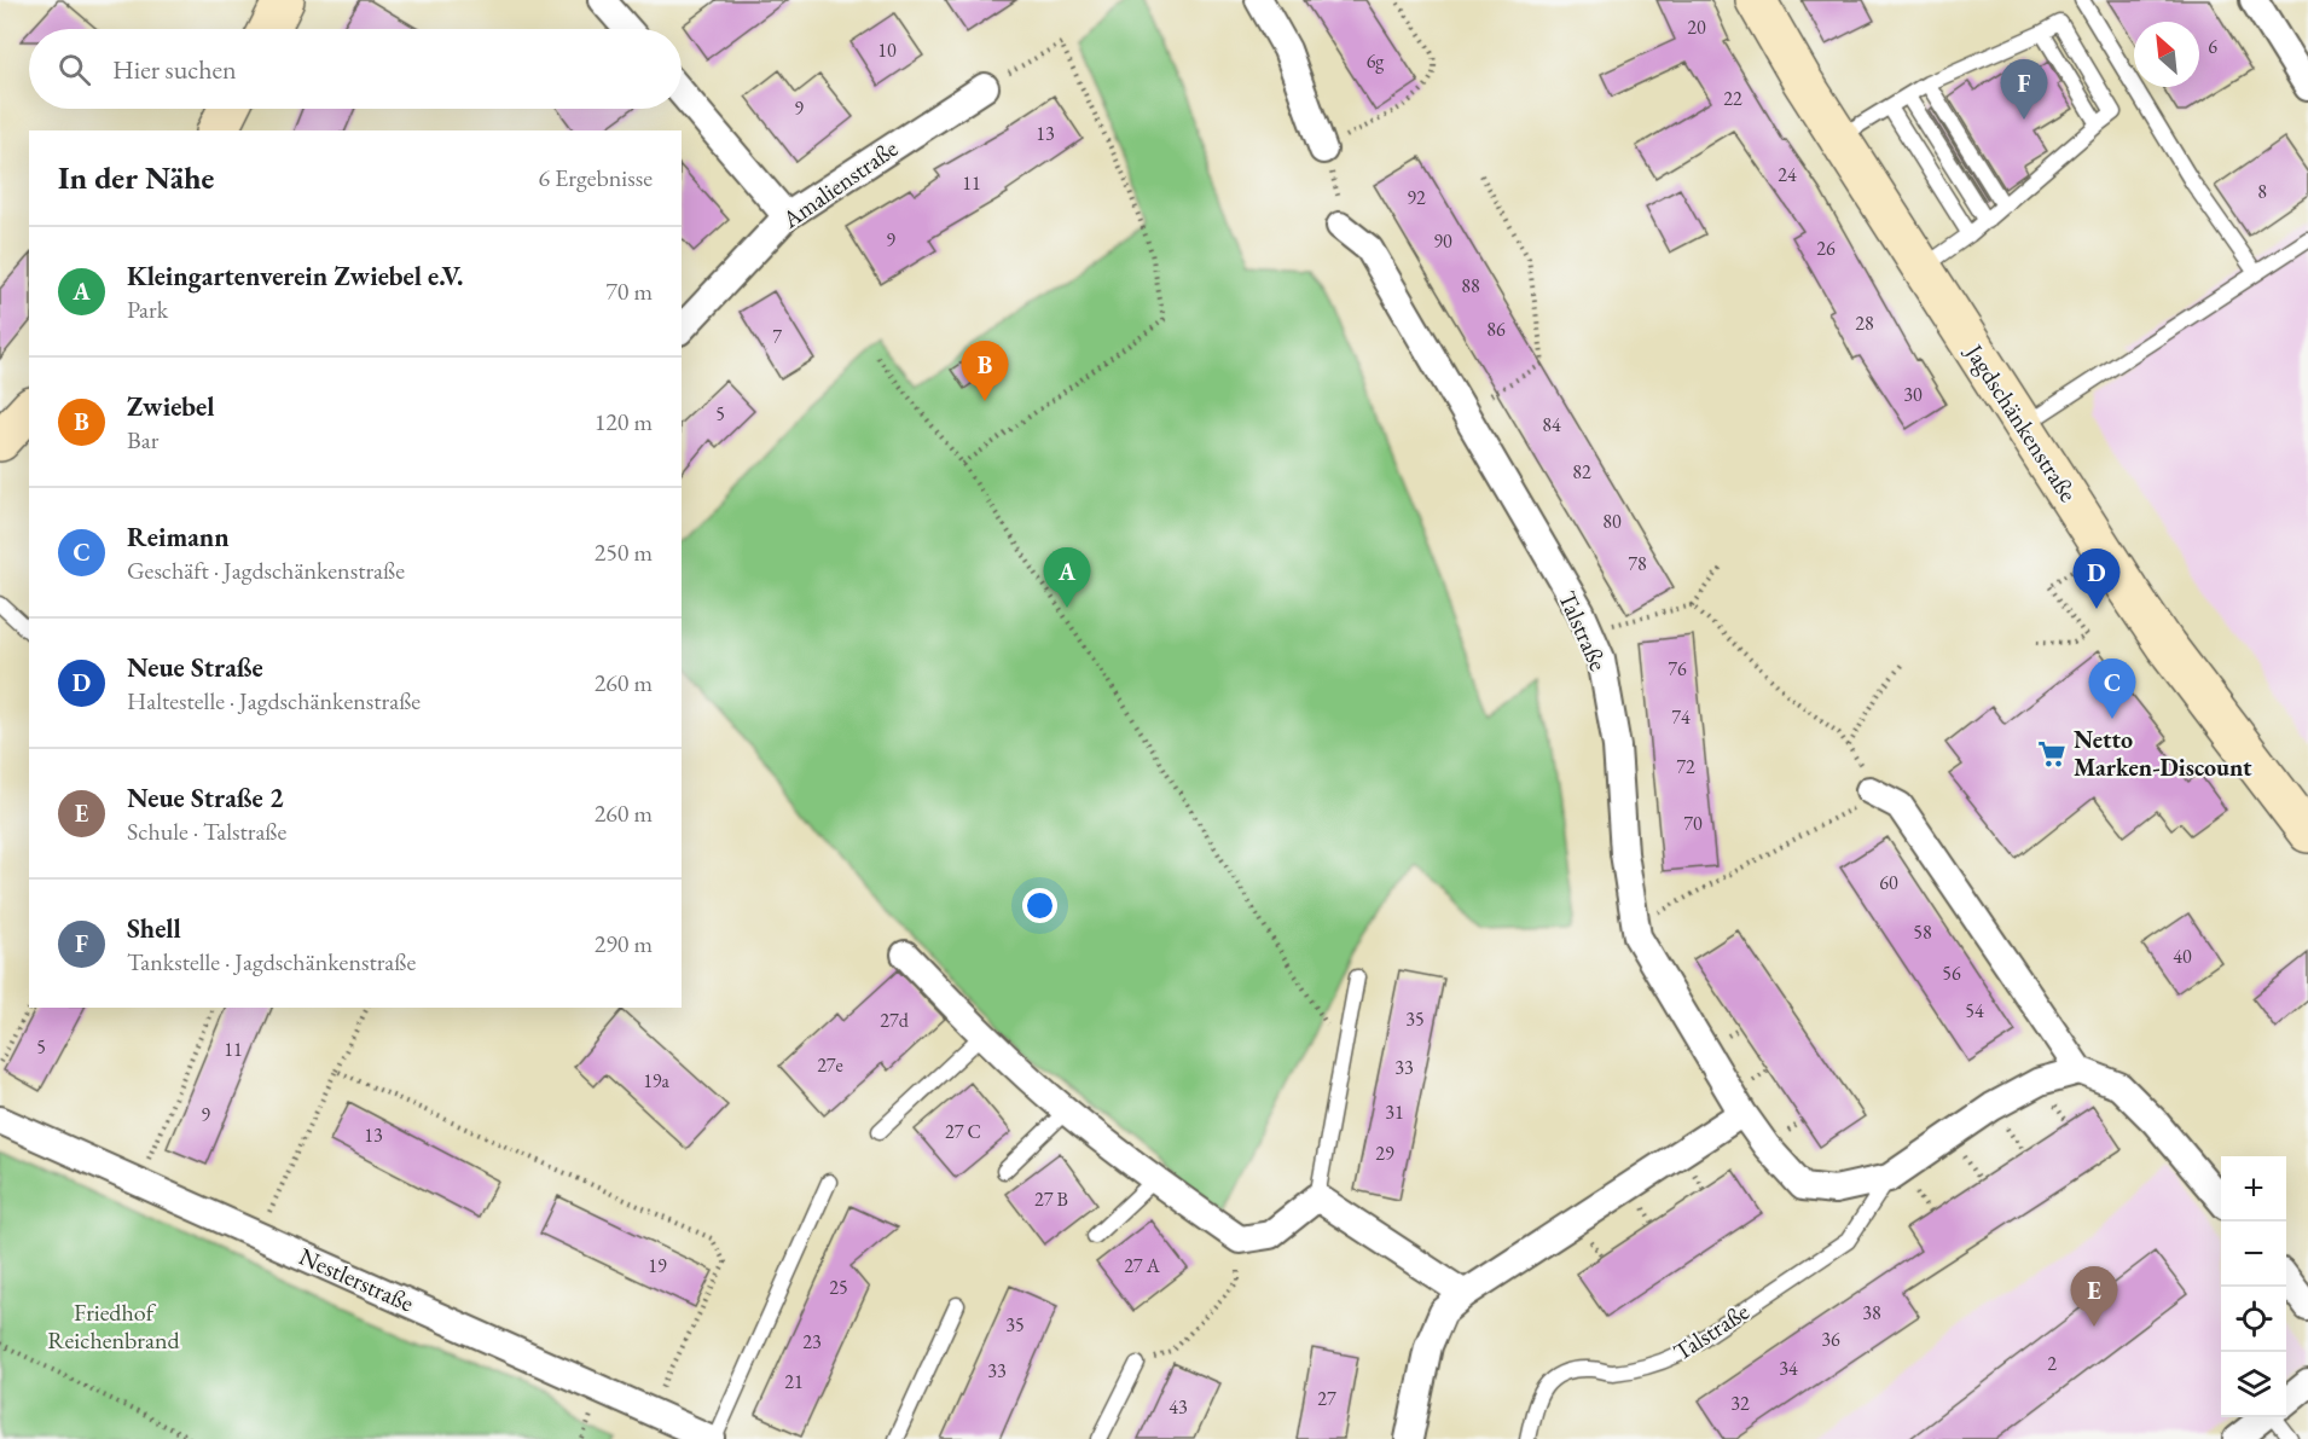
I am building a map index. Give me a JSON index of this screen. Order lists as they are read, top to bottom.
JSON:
{
  "streets": {
    "main road": ["Jagdschänkenstraße"],
    "street": ["Amalienstraße", "Talstraße", "Nestlerstraße"]
  },
  "parks": ["Friedhof Reichenbrand"],
  "places": {
    "supermarket": ["Netto Marken-Discount"]
  },
  "house_numbers": [
    "20",
    "6",
    "10",
    "6g",
    "22",
    "9",
    "13",
    "24",
    "11",
    "8",
    "92",
    "9",
    "90",
    "26",
    "88",
    "28",
    "86",
    "7",
    "30",
    "5",
    "84",
    "82",
    "80",
    "78",
    "76",
    "74",
    "72",
    "70",
    "60",
    "58",
    "40",
    "56",
    "54",
    "35",
    "27d",
    "5",
    "11",
    "27e",
    "33",
    "19a",
    "31",
    "9",
    "27 C",
    "13",
    "29",
    "27 B",
    "19",
    "27 A",
    "25",
    "38",
    "35",
    "36",
    "23",
    "2",
    "34",
    "33",
    "21",
    "27",
    "32",
    "43"
  ],
  "north": "top left",
  "page": {
    "search": "Hier suchen",
    "pins": [
      "F",
      "B",
      "A",
      "D",
      "C",
      "E"
    ],
    "heading": ["In der Nähe", "6 Ergebnisse"],
    "list": [
      {
        "mark": "A",
        "name": "Kleingartenverein Zwiebel e.V.",
        "note": "Park",
        "value": "70 m"
      },
      {
        "mark": "B",
        "name": "Zwiebel",
        "note": "Bar",
        "value": "120 m"
      },
      {
        "mark": "C",
        "name": "Reimann",
        "note": "Geschäft · Jagdschänkenstraße",
        "value": "250 m"
      },
      {
        "mark": "D",
        "name": "Neue Straße",
        "note": "Haltestelle · Jagdschänkenstraße",
        "value": "260 m"
      },
      {
        "mark": "E",
        "name": "Neue Straße 2",
        "note": "Schule · Talstraße",
        "value": "260 m"
      },
      {
        "mark": "F",
        "name": "Shell",
        "note": "Tankstelle · Jagdschänkenstraße",
        "value": "290 m"
      }
    ],
    "map_buttons": ["+", "−"]
  }
}
